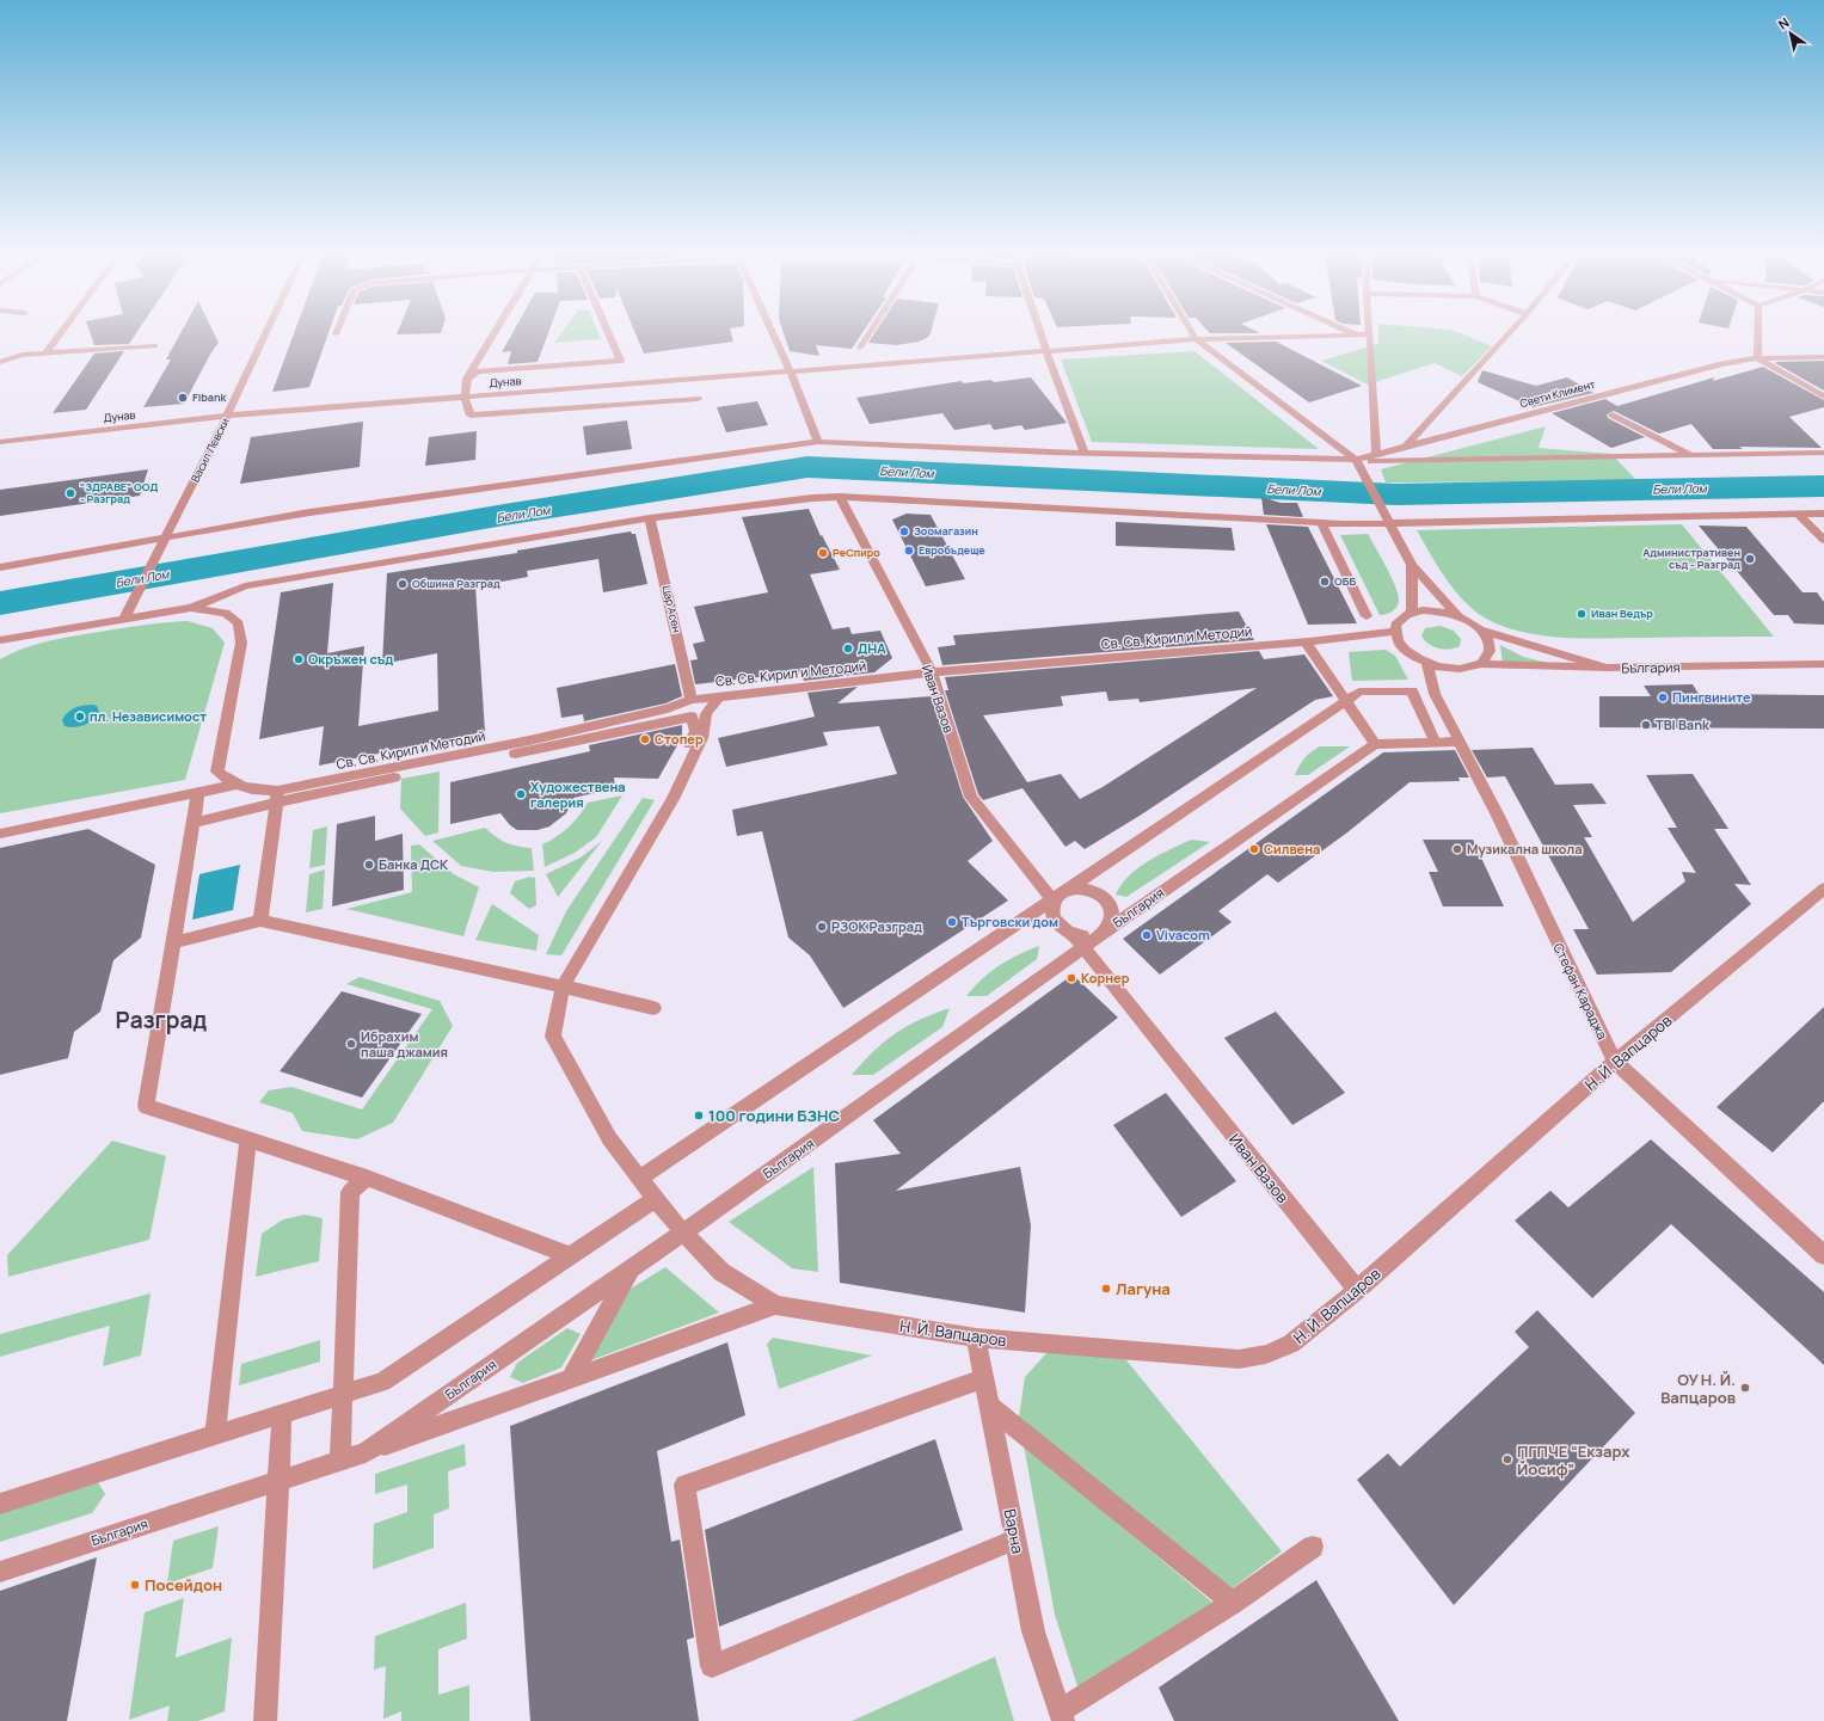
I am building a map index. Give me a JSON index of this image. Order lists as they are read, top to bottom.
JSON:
{
  "streets": {
    "street": [
      "Дунав",
      "Свети Климент",
      "Васил Левски",
      "Цар Асен",
      "Св. Св. Кирил и Методий",
      "България",
      "Иван Вазов",
      "Стефан Караджа",
      "Н. Й. Вапцаров",
      "Варна"
    ]
  },
  "crossings": [
    ["Дунав", "Васил Левски"],
    ["Цар Асен", "Св. Св. Кирил и Методий"],
    ["Св. Св. Кирил и Методий", "Иван Вазов"],
    ["Св. Св. Кирил и Методий", "Н. Й. Вапцаров"],
    ["България", "Иван Вазов"],
    ["България", "Н. Й. Вапцаров"],
    ["Иван Вазов", "Н. Й. Вапцаров"],
    ["Стефан Караджа", "Н. Й. Вапцаров"],
    ["Н. Й. Вапцаров", "Варна"]
  ],
  "districts": ["Разград"],
  "water": ["Бели Лом"],
  "places": [
    "Fibank",
    "\"ЗДРАВЕ\" ООД - Разград",
    "Зоомагазин",
    "Евробъдеще",
    "РеСпиро",
    "Административен съд - Разград",
    "ОББ",
    "Обшина Разград",
    "Иван Ведър",
    "ДНА",
    "Окръжен съд",
    "Пингвините",
    "пл. Независимост",
    "TBI Bank",
    "Стопер",
    "Художествена галерия",
    "Силвена",
    "Музикална школа",
    "Банка ДСК",
    "Търговски дом",
    "РЗОК Разград",
    "Vivacom",
    "Корнер",
    "Ибрахим паша джамия",
    "100 години БЗНС",
    "Лагуна",
    "ОУ Н. Й. Вапцаров",
    "ПГПЧЕ “Екзарх Йосиф”",
    "Посейдон"
  ],
  "north": "top left"
}
